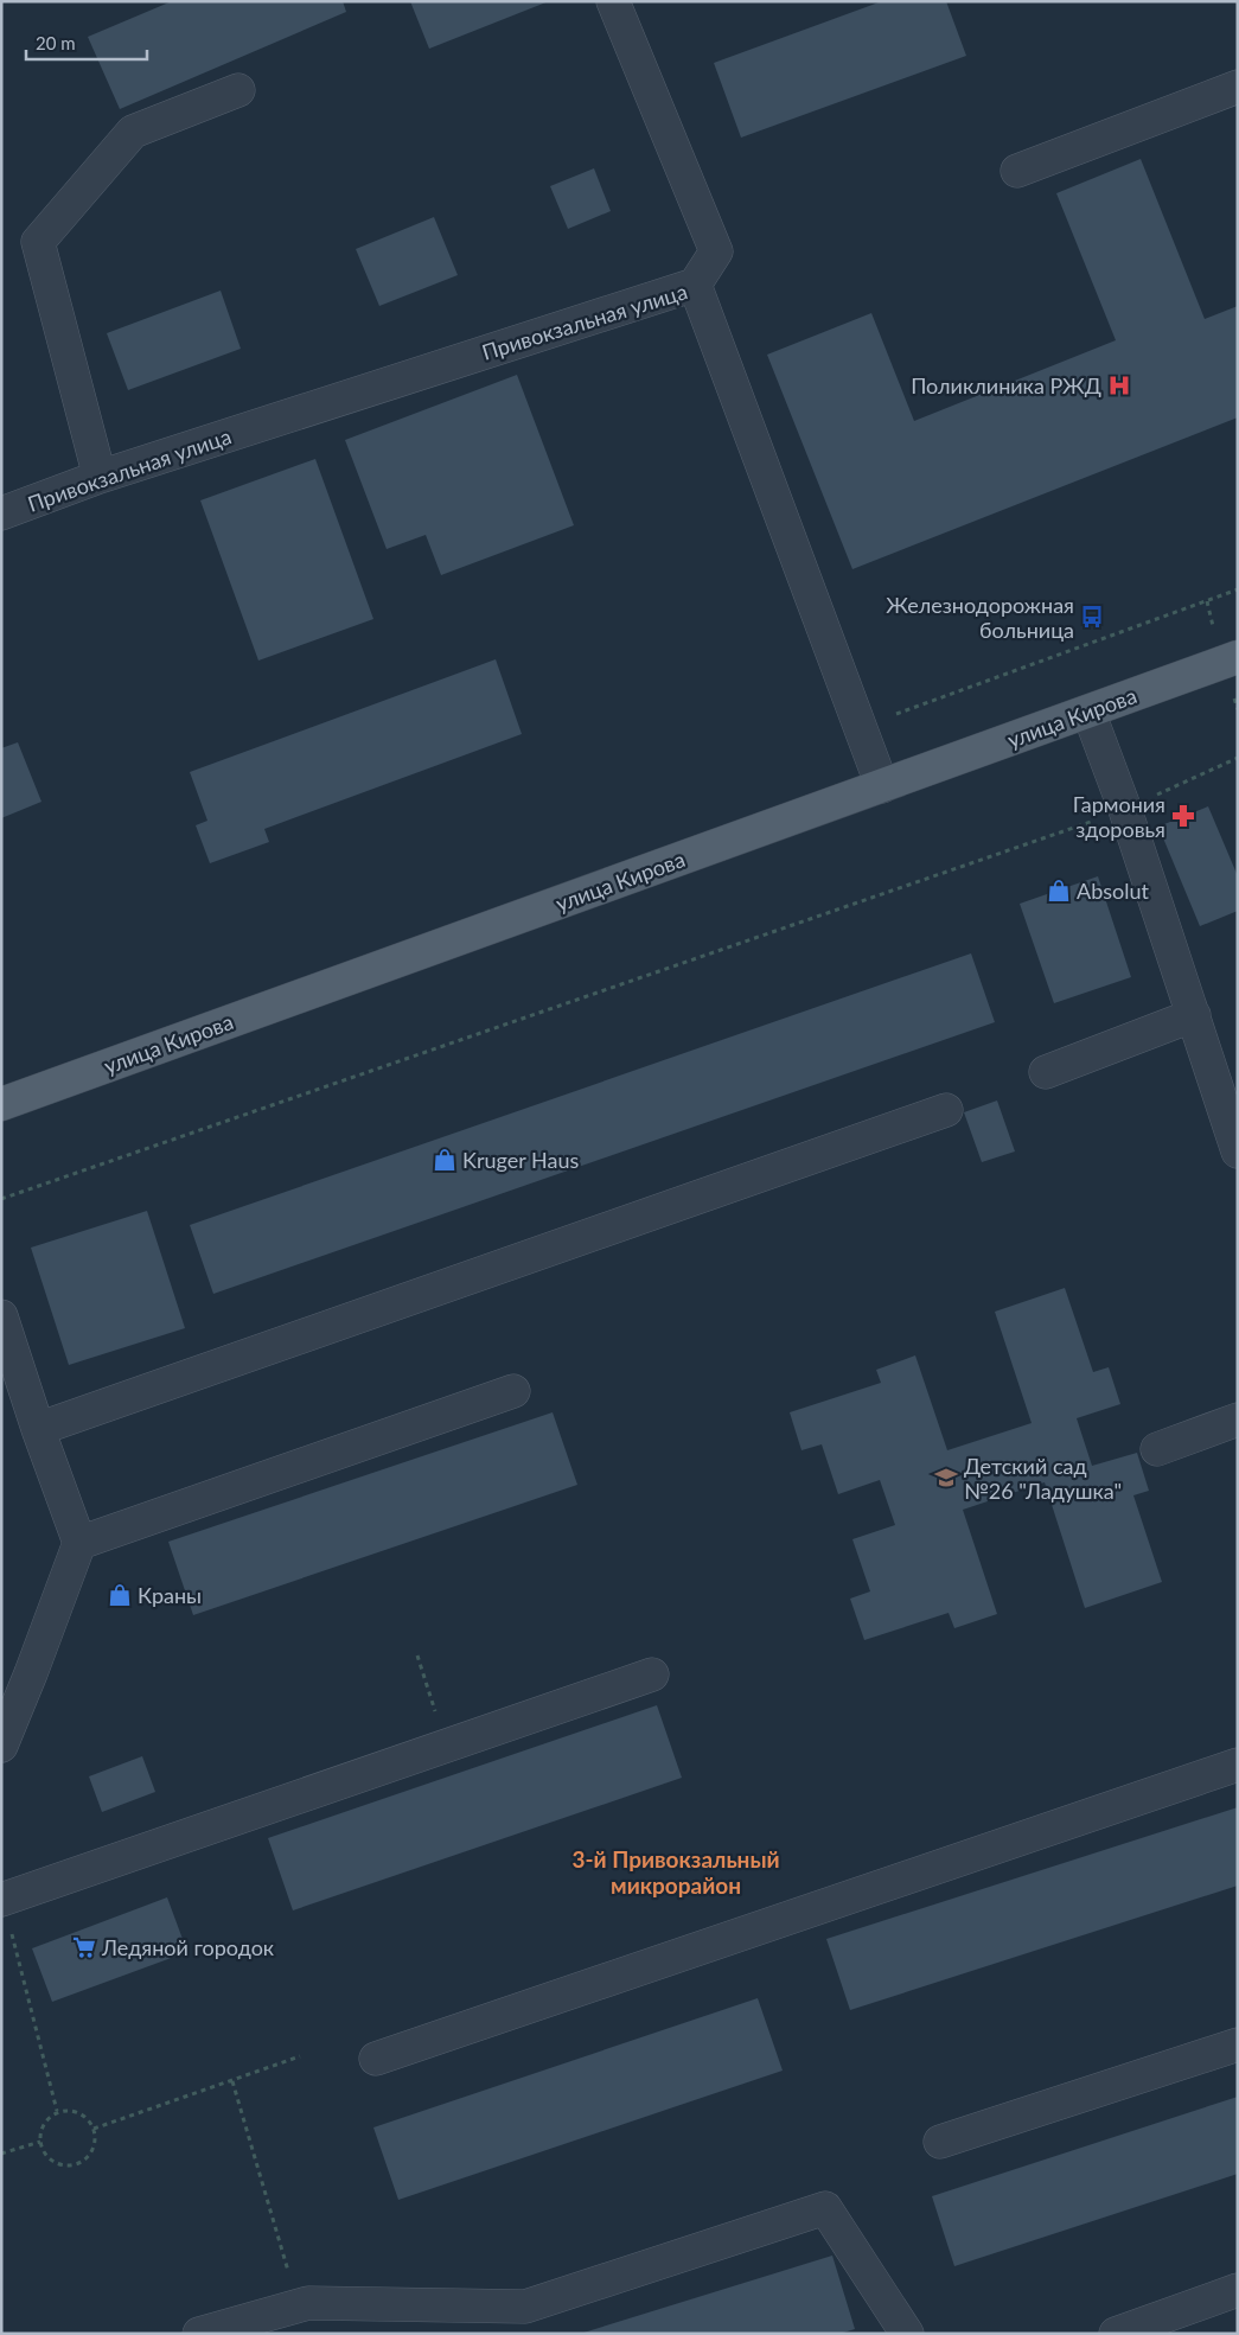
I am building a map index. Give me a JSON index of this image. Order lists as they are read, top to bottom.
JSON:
{
  "streets": {
    "main road": ["улица Кирова"],
    "street": ["Привокзальная улица"]
  },
  "crossings": [
    ["Привокзальная улица", "улица Кирова"]
  ],
  "districts": ["3-й Привокзальный микрорайон"],
  "places": {
    "hospital": ["Поликлиника РЖД"],
    "bus stop": ["Железнодорожная больница"],
    "pharmacy": ["Гармония здоровья"],
    "shop": ["Absolut", "Kruger Haus", "Краны"],
    "school or university": ["Детский сад №26 \"Ладушка\""],
    "supermarket": ["Ледяной городок"]
  },
  "scale_bar": "20 m"
}
